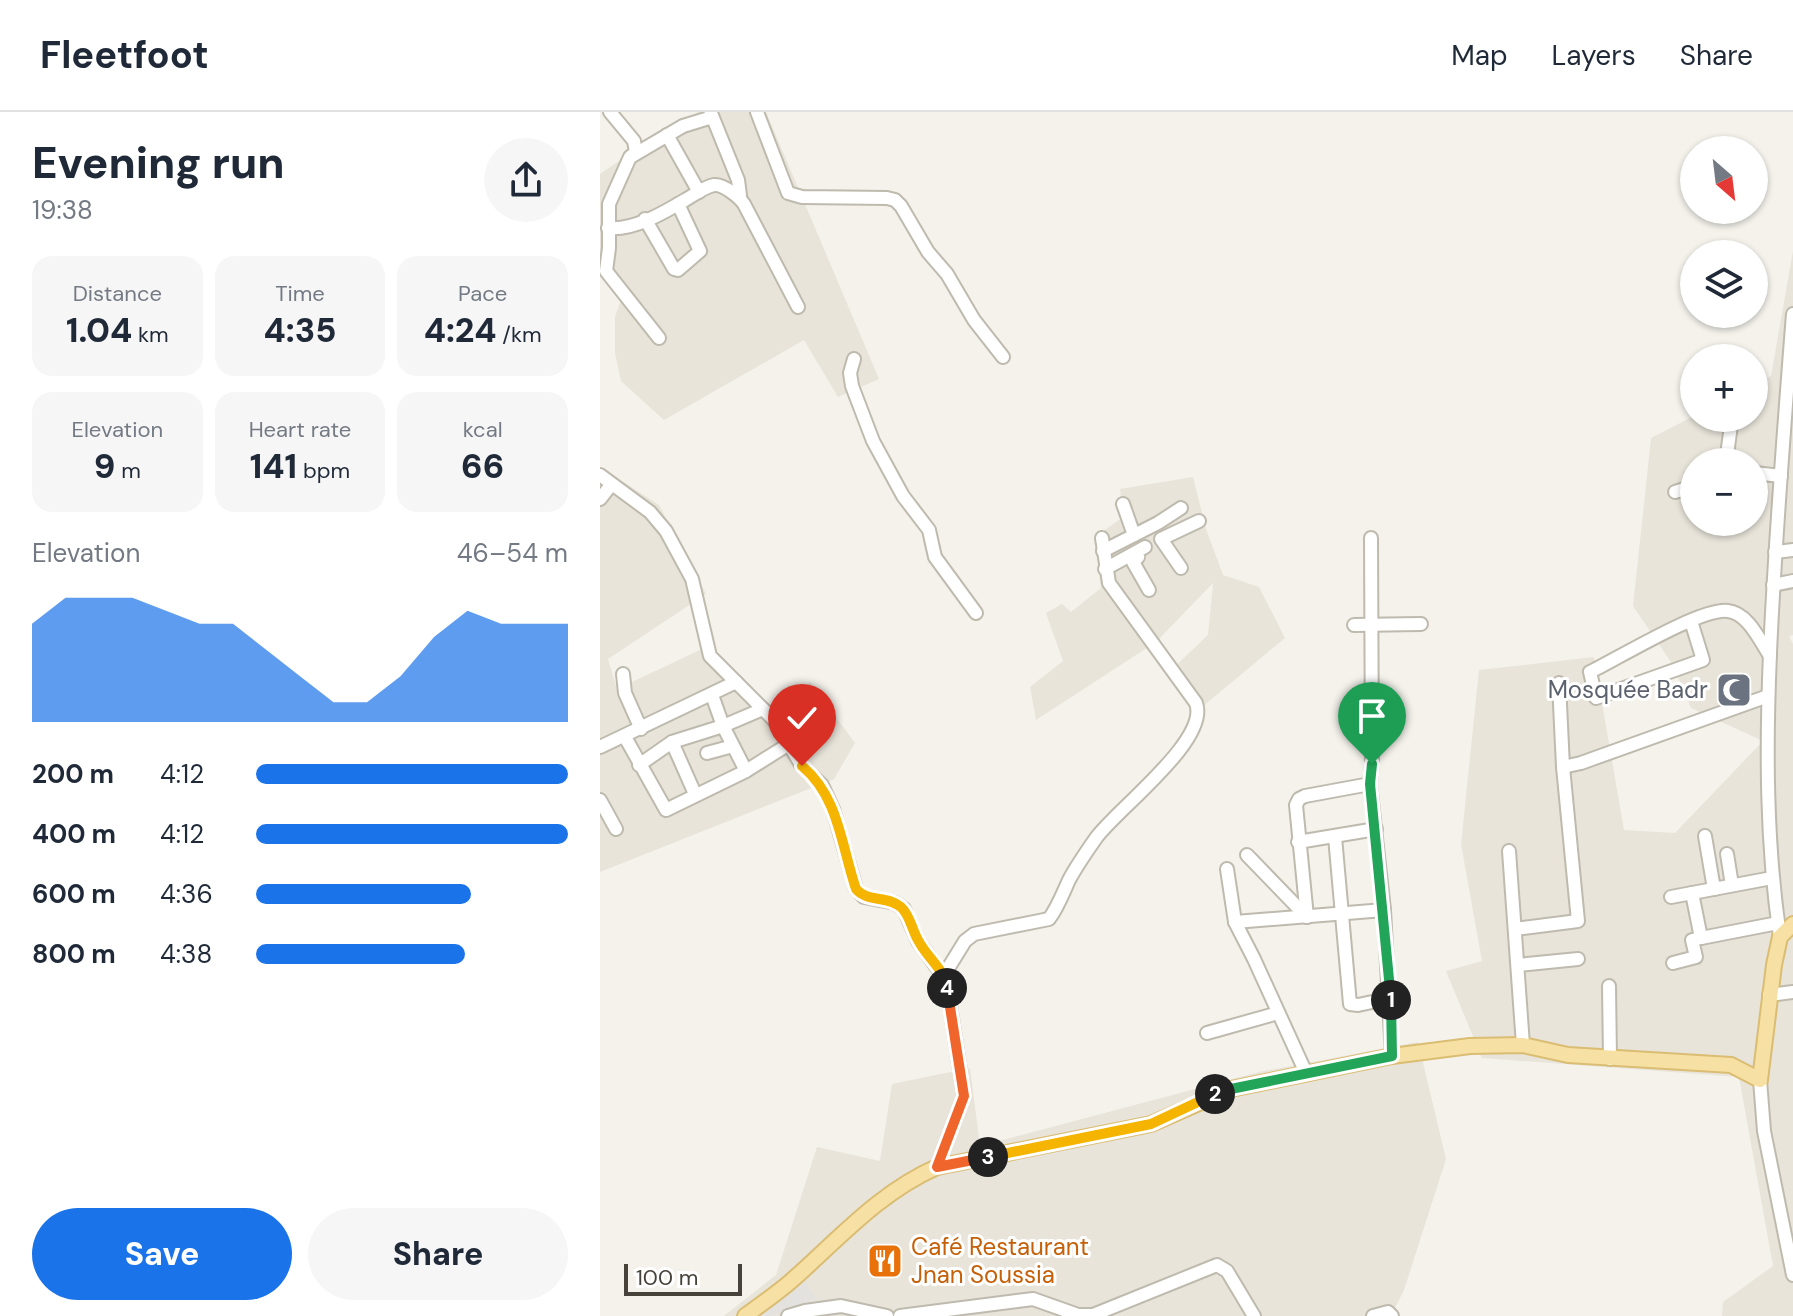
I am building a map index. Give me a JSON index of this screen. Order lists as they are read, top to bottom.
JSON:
{
  "places": {
    "mosque": ["Mosquée Badr"],
    "restaurant": ["Café Restaurant Jnan Soussia"]
  },
  "scale_bar": "100 m",
  "north": "bottom right",
  "page": {
    "header": "Fleetfoot",
    "nav": ["Map", "Layers", "Share"],
    "heading": ["Evening run", "19:38"],
    "map_buttons": ["+", "−"],
    "stats": [
      ["Distance", "1.04 km"],
      ["Time", "4:35"],
      ["Pace", "4:24 /km"],
      ["Elevation", "9 m"],
      ["Heart rate", "141 bpm"],
      ["kcal", "66"]
    ],
    "chart": ["Elevation", "46–54 m"],
    "list": [
      {
        "name": "200 m",
        "note": "4:12"
      },
      {
        "name": "400 m",
        "note": "4:12"
      },
      {
        "name": "600 m",
        "note": "4:36"
      },
      {
        "name": "800 m",
        "note": "4:38"
      }
    ],
    "pins": [
      "4",
      "1",
      "2",
      "3"
    ],
    "buttons": ["Save", "Share"],
    "scale": "100 m"
  }
}
